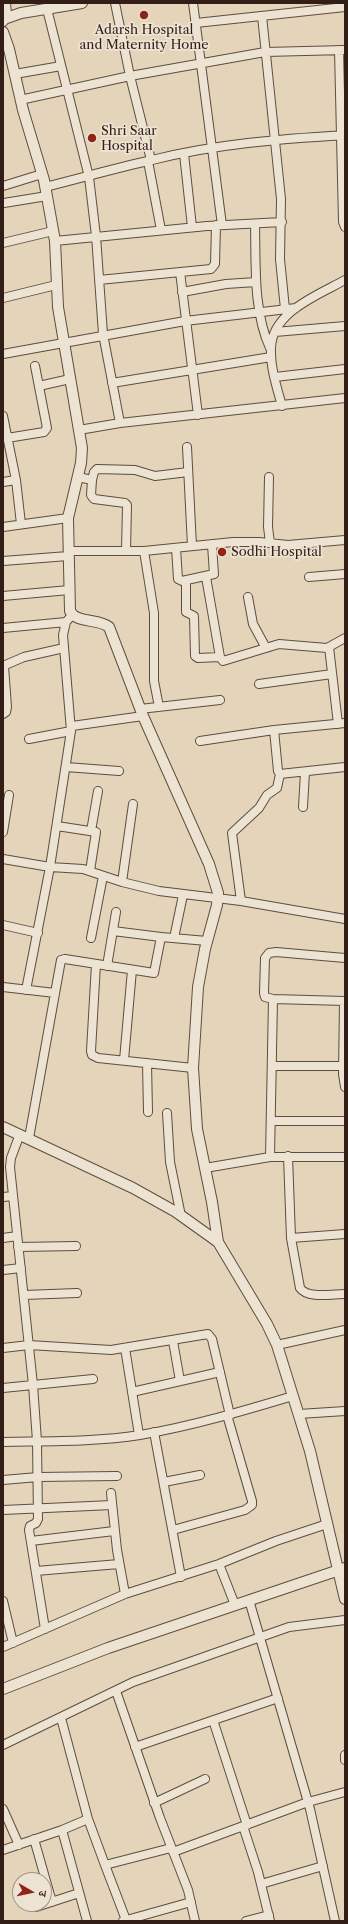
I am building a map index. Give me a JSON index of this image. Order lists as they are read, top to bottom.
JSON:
{
  "places": ["Adarsh Hospital and Maternity Home", "Shri Saar Hospital", "Sodhi Hospital"],
  "north": "right"
}
